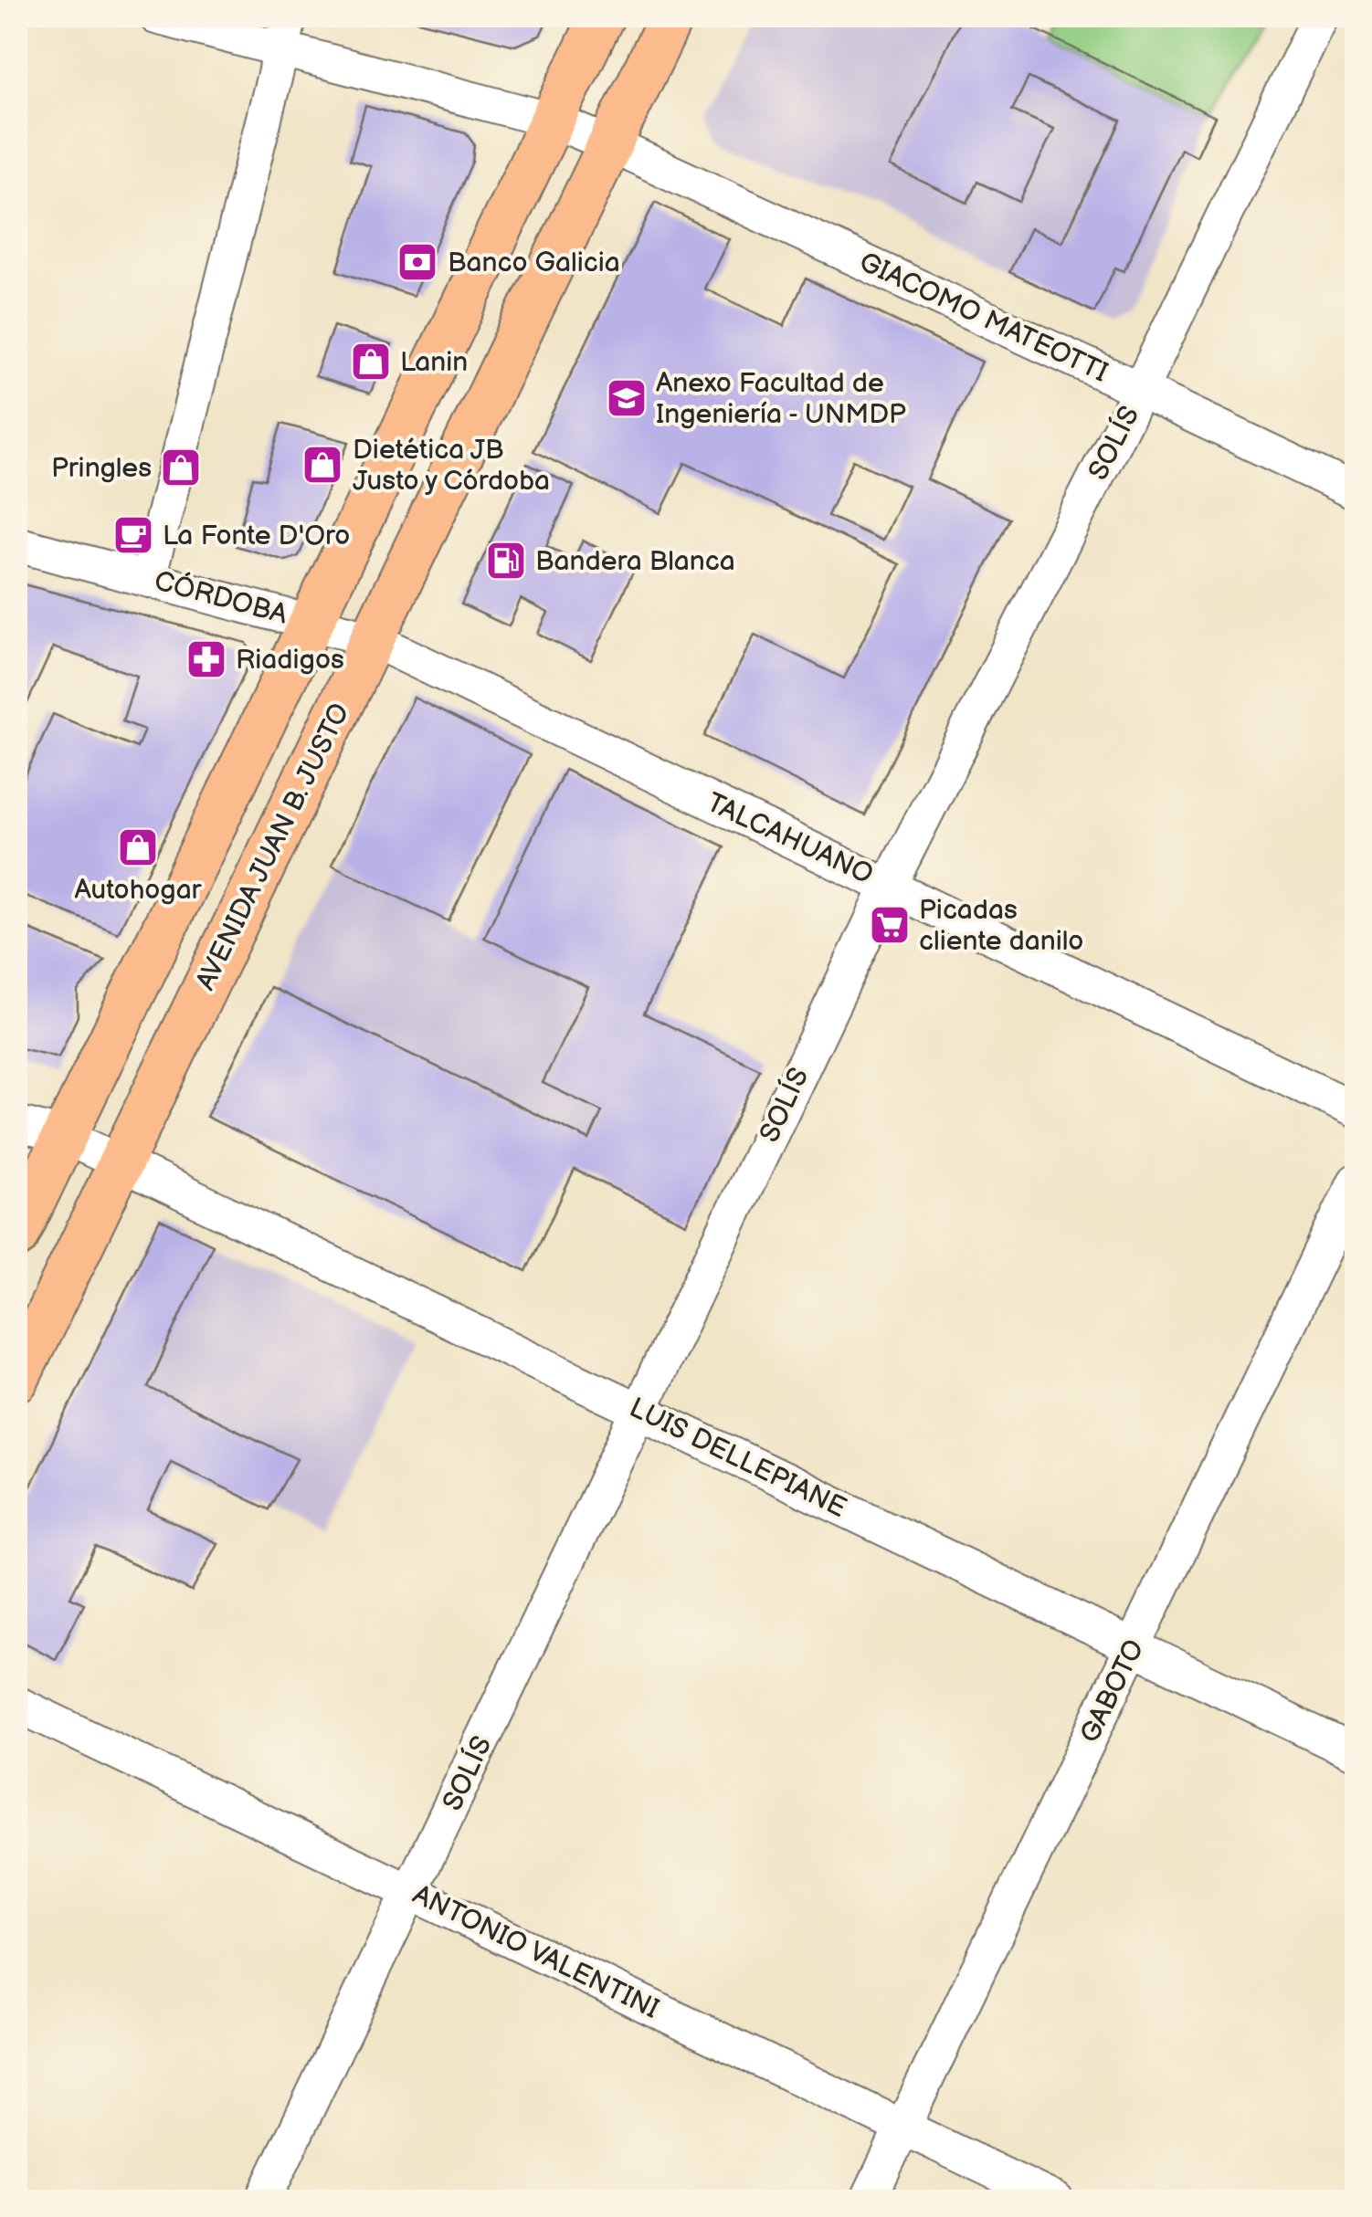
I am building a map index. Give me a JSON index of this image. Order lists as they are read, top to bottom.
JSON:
{
  "streets": {
    "main road": ["AVENIDA JUAN B. JUSTO"],
    "street": [
      "GIACOMO MATEOTTI",
      "SOLÍS",
      "CÓRDOBA",
      "TALCAHUANO",
      "LUIS DELLEPIANE",
      "GABOTO",
      "ANTONIO VALENTINI"
    ]
  },
  "crossings": [
    ["GIACOMO MATEOTTI", "SOLÍS"],
    ["GIACOMO MATEOTTI", "AVENIDA JUAN B. JUSTO"],
    ["SOLÍS", "TALCAHUANO"],
    ["SOLÍS", "LUIS DELLEPIANE"],
    ["SOLÍS", "ANTONIO VALENTINI"],
    ["CÓRDOBA", "TALCAHUANO"],
    ["CÓRDOBA", "AVENIDA JUAN B. JUSTO"],
    ["TALCAHUANO", "AVENIDA JUAN B. JUSTO"],
    ["AVENIDA JUAN B. JUSTO", "LUIS DELLEPIANE"],
    ["LUIS DELLEPIANE", "GABOTO"],
    ["GABOTO", "ANTONIO VALENTINI"]
  ],
  "places": {
    "bank": ["Banco Galicia"],
    "shop": [
      "Lanin",
      "Dietética JB Justo y Córdoba",
      "Pringles",
      "Autohogar"
    ],
    "school or university": ["Anexo Facultad de Ingeniería - UNMDP"],
    "cafe": ["La Fonte D'Oro"],
    "fuel station": ["Bandera Blanca"],
    "pharmacy": ["Riadigos"],
    "supermarket": ["Picadas cliente danilo"]
  }
}
